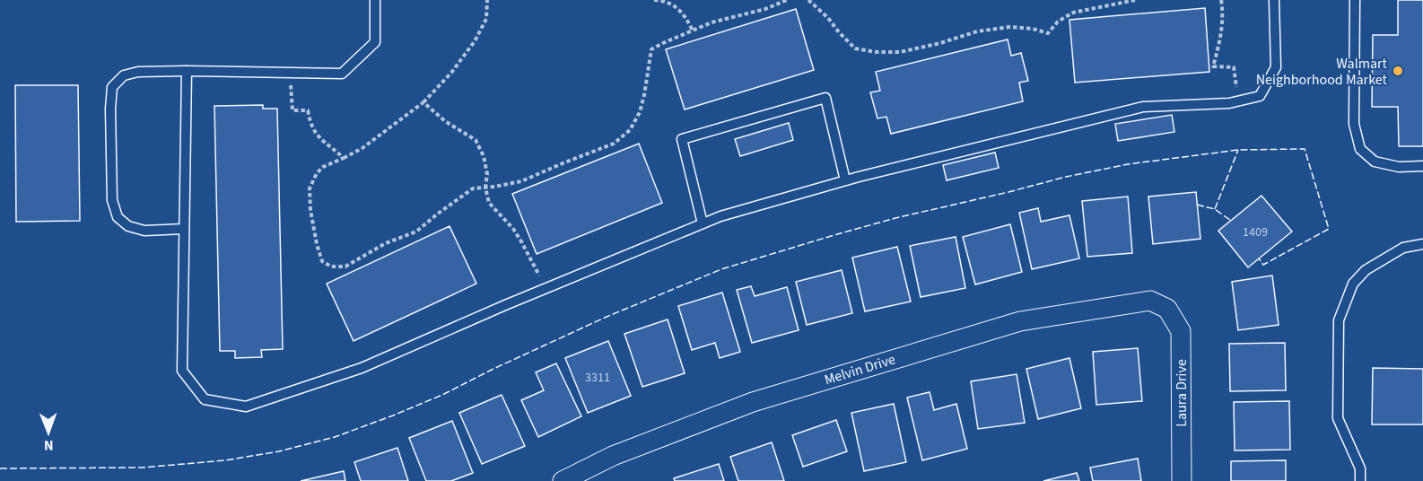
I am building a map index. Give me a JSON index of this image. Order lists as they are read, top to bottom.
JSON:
{
  "streets": {
    "street": ["Melvin Drive", "Laura Drive"]
  },
  "crossings": [
    ["Melvin Drive", "Laura Drive"]
  ],
  "places": ["Walmart Neighborhood Market"],
  "house_numbers": ["1409", "3311"],
  "north": "bottom"
}
